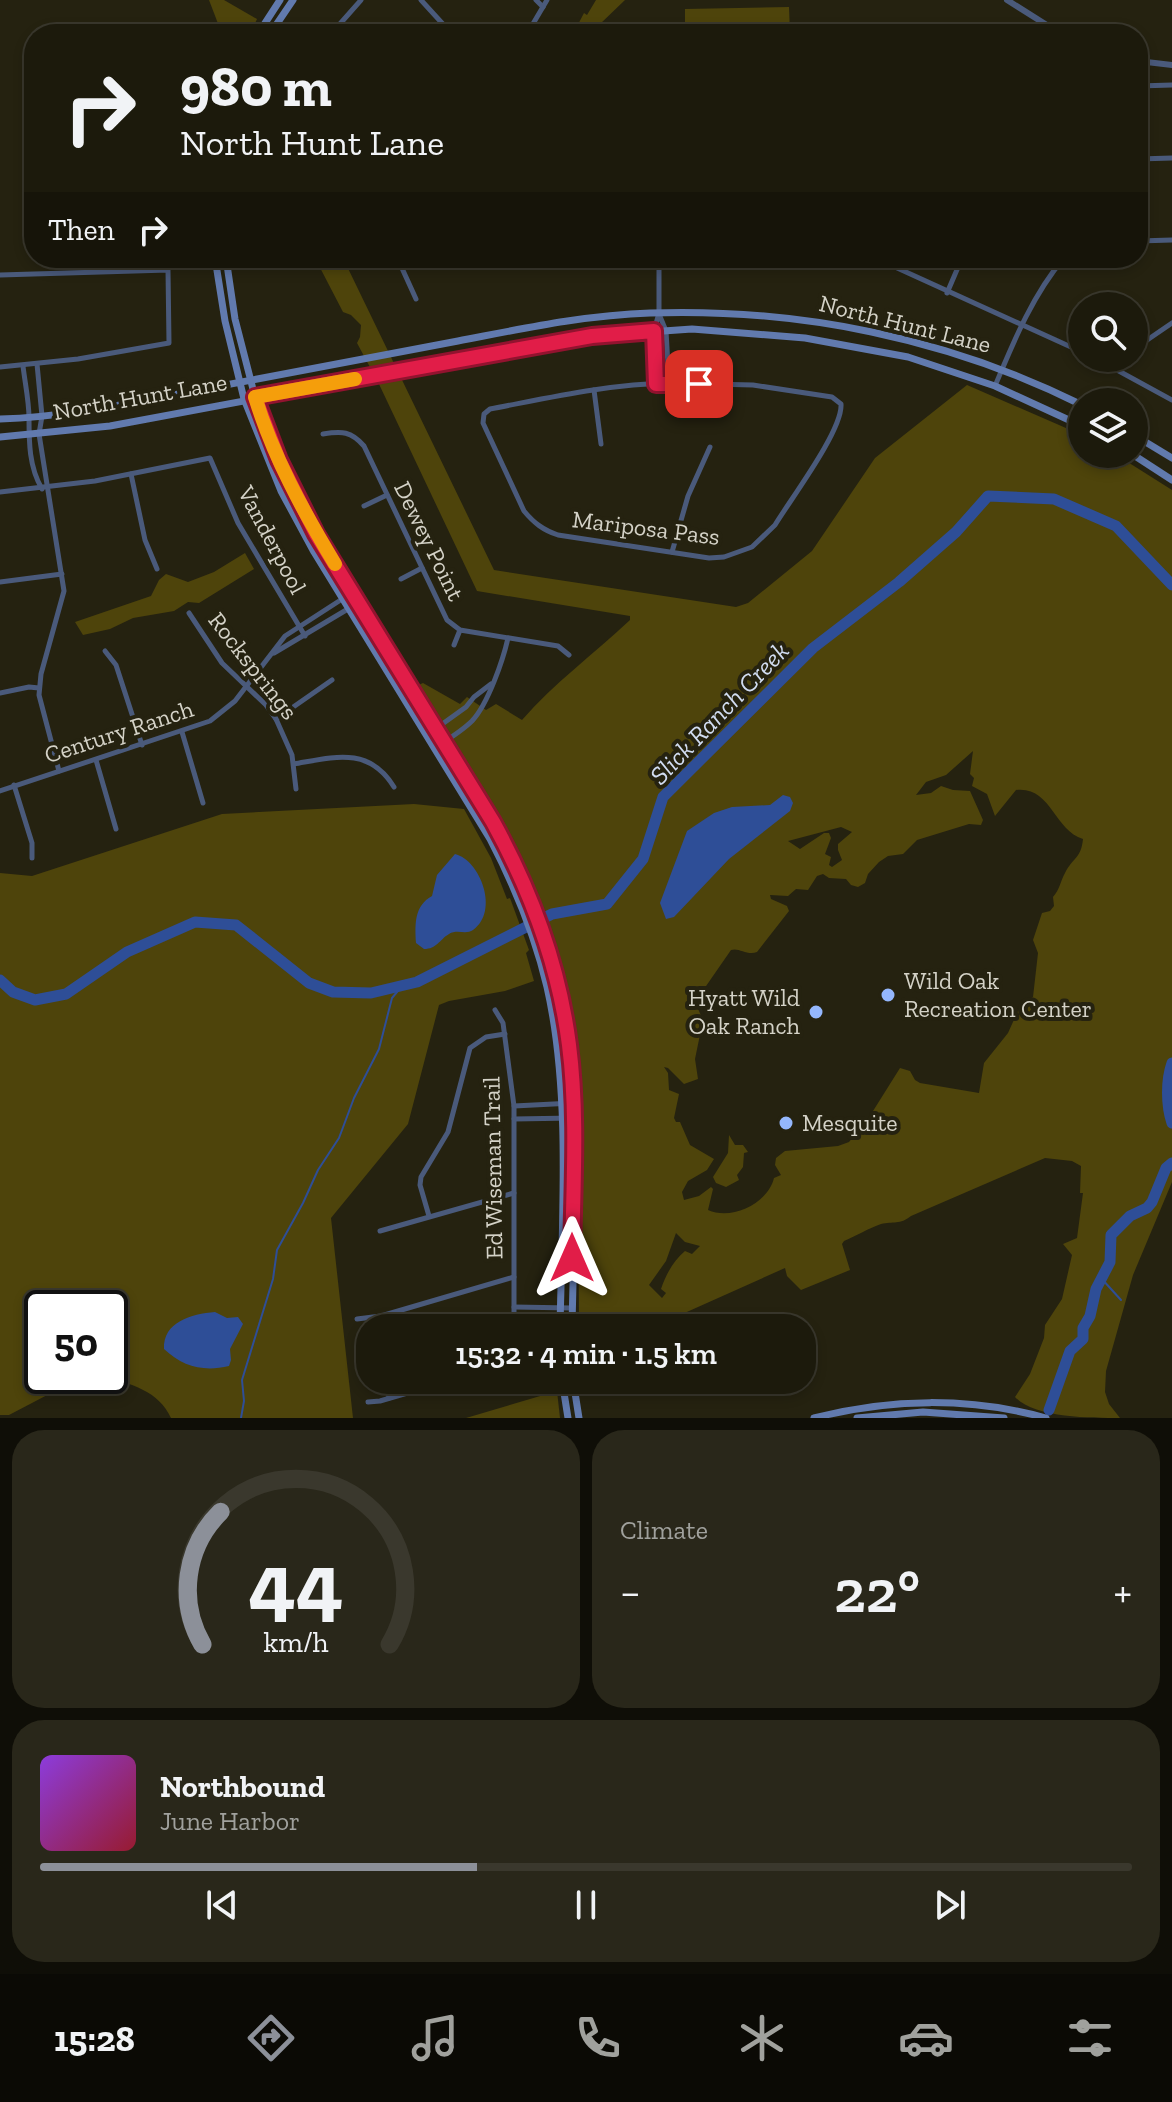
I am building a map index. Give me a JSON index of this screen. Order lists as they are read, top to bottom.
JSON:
{
  "streets": {
    "main road": ["North Hunt Lane"],
    "street": [
      "Mariposa Pass",
      "Vanderpool",
      "Dewey Point",
      "Rocksprings",
      "Century Ranch",
      "Ed Wiseman Trail"
    ]
  },
  "crossings": [
    ["Vanderpool", "Century Ranch"],
    ["Rocksprings", "Century Ranch"]
  ],
  "water": ["Slick Ranch Creek"],
  "places": ["Wild Oak Recreation Center", "Hyatt Wild Oak Ranch", "Mesquite"],
  "page": {
    "turn": ["980 m", "North Hunt Lane"],
    "then": "Then",
    "limit": "50",
    "trip": "15:32 · 4 min · 1.5 km",
    "tile": "Climate",
    "heat": ["−", "22°", "+"],
    "song": ["Northbound", "June Harbor"],
    "tabs": "15:28",
    "gauge": ["44", "km/h"]
  }
}
